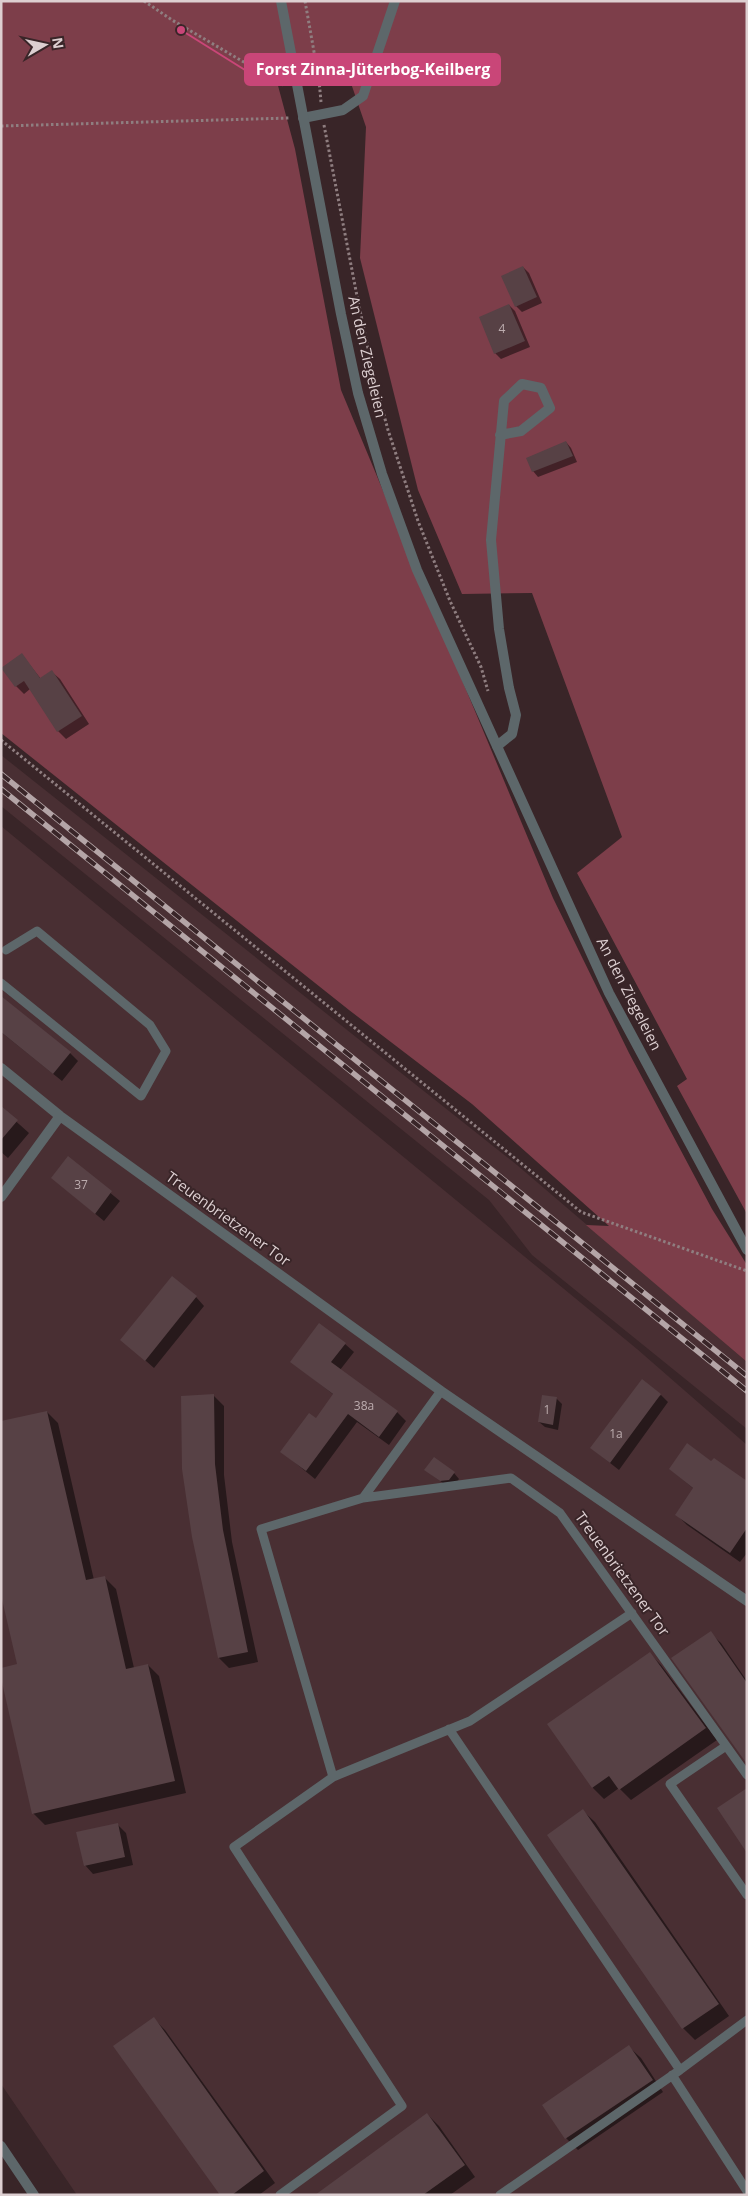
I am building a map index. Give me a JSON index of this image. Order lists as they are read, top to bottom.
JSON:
{
  "streets": {
    "street": ["An den Ziegeleien", "Treuenbrietzener Tor"]
  },
  "places": ["Forst Zinna-Jüterbog-Keilberg"],
  "house_numbers": [
    "4",
    "37",
    "38a",
    "1",
    "1a"
  ],
  "north": "right"
}
